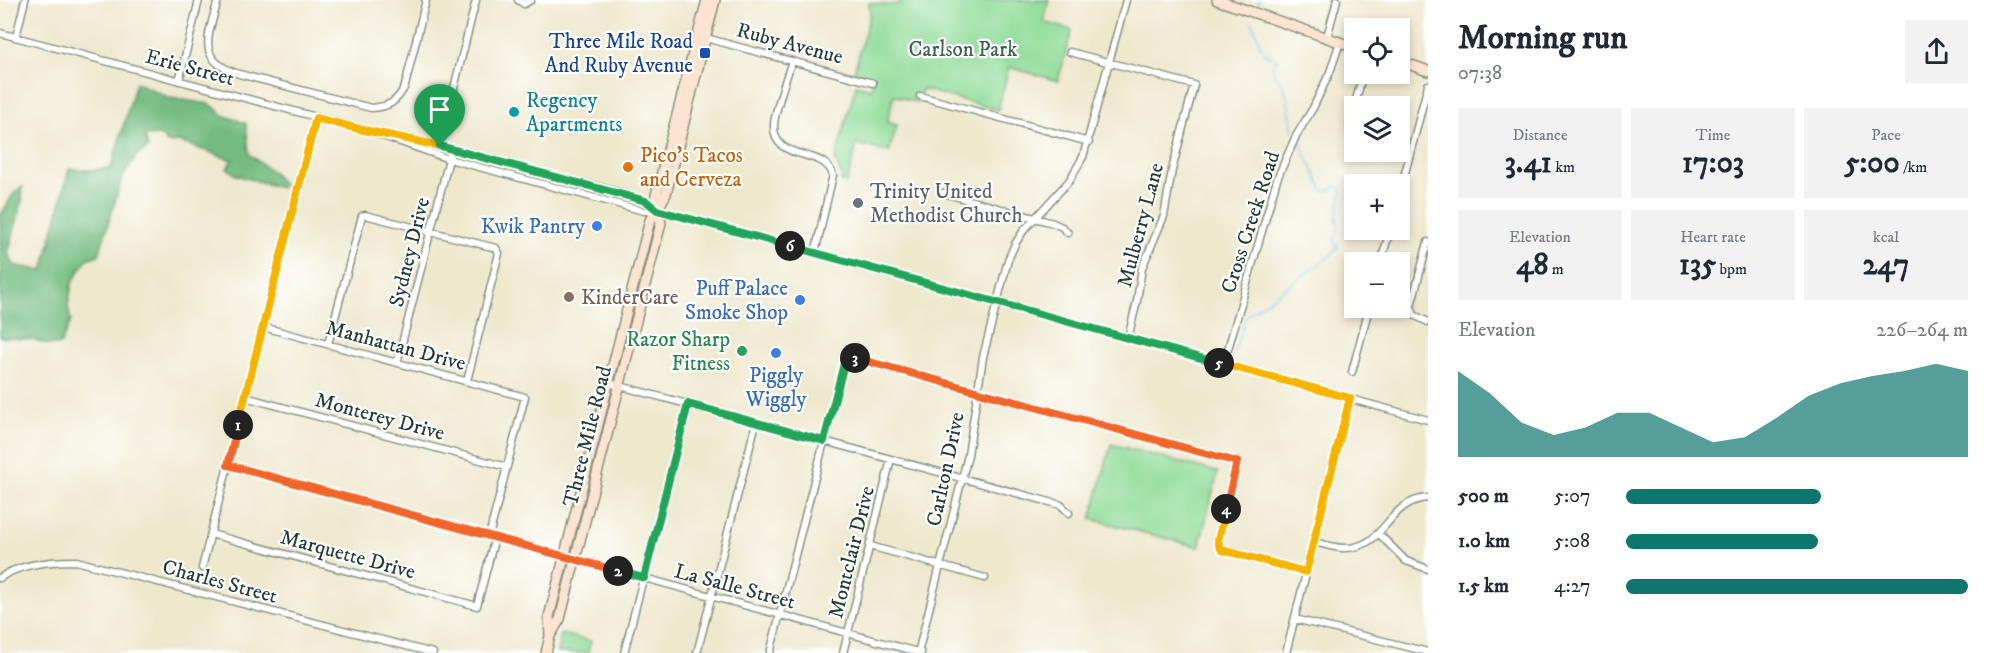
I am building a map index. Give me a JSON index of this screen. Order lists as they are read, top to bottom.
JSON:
{
  "streets": {
    "street": [
      "Ruby Avenue",
      "Erie Street",
      "Cross Creek Road",
      "Mulberry Lane",
      "Sydney Drive",
      "Manhattan Drive",
      "Monterey Drive",
      "Three Mile Road",
      "Carlton Drive",
      "Montclair Drive",
      "Marquette Drive",
      "Charles Street",
      "La Salle Street"
    ]
  },
  "crossings": [
    ["Ruby Avenue", "Three Mile Road"],
    ["Erie Street", "Mulberry Lane"],
    ["Erie Street", "Sydney Drive"],
    ["Erie Street", "Three Mile Road"],
    ["Erie Street", "Carlton Drive"],
    ["Mulberry Lane", "Carlton Drive"],
    ["Sydney Drive", "Manhattan Drive"],
    ["Manhattan Drive", "Monterey Drive"],
    ["Three Mile Road", "La Salle Street"],
    ["Carlton Drive", "La Salle Street"],
    ["Montclair Drive", "La Salle Street"],
    ["Marquette Drive", "La Salle Street"]
  ],
  "parks": ["Carlson Park"],
  "places": {
    "transit": ["Three Mile Road And Ruby Avenue"],
    "other": [
      "Regency Apartments",
      "Pico's Tacos and Cerveza",
      "Trinity United Methodist Church",
      "Kwik Pantry",
      "KinderCare",
      "Puff Palace Smoke Shop",
      "Razor Sharp Fitness",
      "Piggly Wiggly"
    ]
  },
  "page": {
    "heading": ["Morning run", "07:38"],
    "map_buttons": ["+", "−"],
    "stats": [
      ["Distance", "3.41 km"],
      ["Time", "17:03"],
      ["Pace", "5:00 /km"],
      ["Elevation", "48 m"],
      ["Heart rate", "135 bpm"],
      ["kcal", "247"]
    ],
    "pins": [
      "6",
      "3",
      "5",
      "1",
      "4",
      "2"
    ],
    "chart": ["Elevation", "226–264 m"],
    "list": [
      {
        "name": "500 m",
        "note": "5:07"
      },
      {
        "name": "1.0 km",
        "note": "5:08"
      },
      {
        "name": "1.5 km",
        "note": "4:27"
      }
    ]
  }
}
